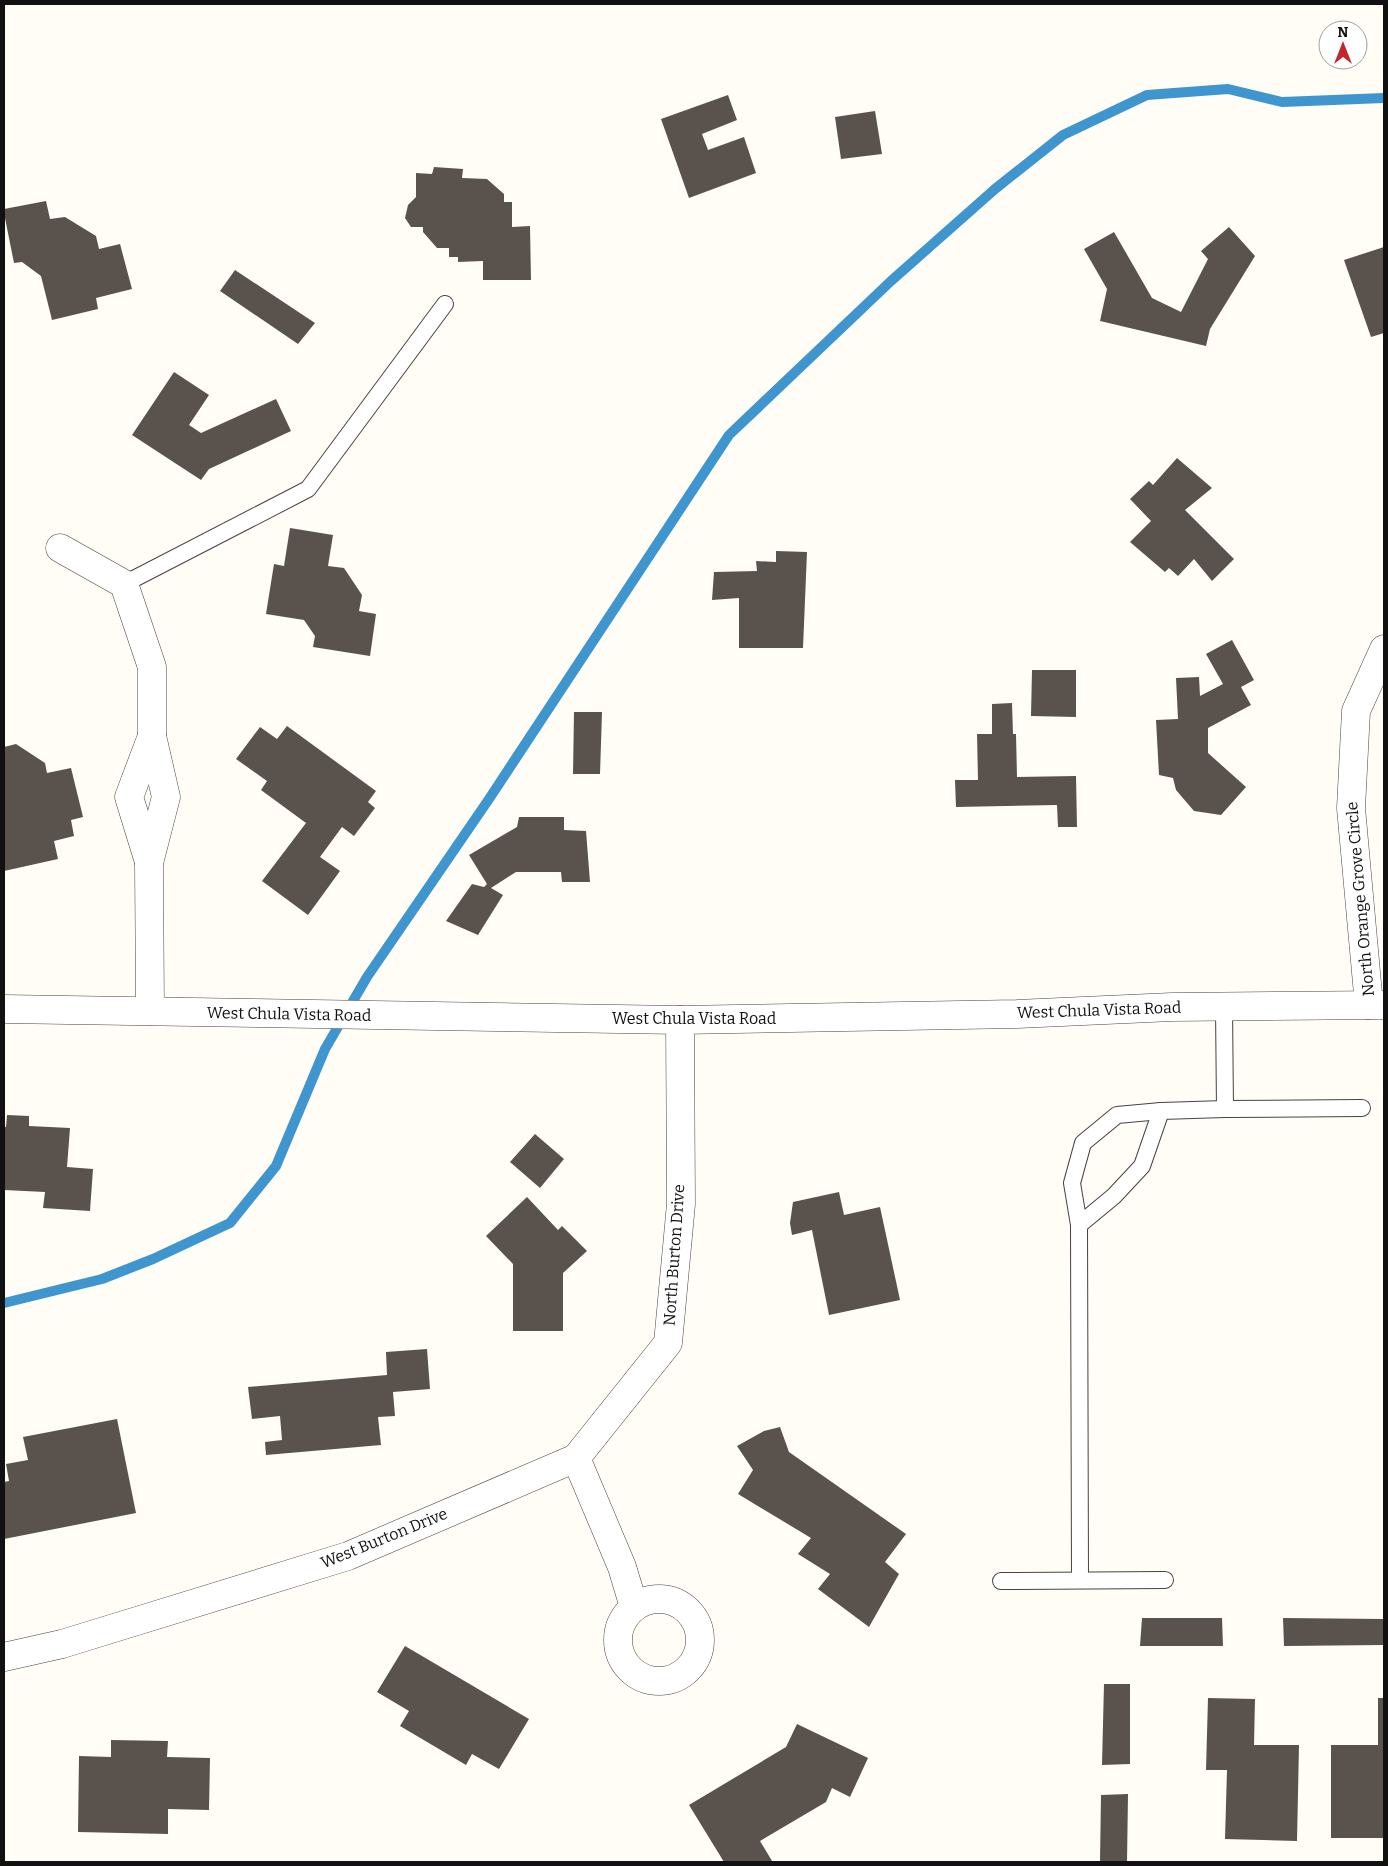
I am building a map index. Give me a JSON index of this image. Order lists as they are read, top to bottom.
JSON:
{
  "streets": {
    "street": [
      "North Orange Grove Circle",
      "West Chula Vista Road",
      "North Burton Drive",
      "West Burton Drive"
    ]
  },
  "crossings": [
    ["North Orange Grove Circle", "West Chula Vista Road"],
    ["West Chula Vista Road", "North Burton Drive"],
    ["North Burton Drive", "West Burton Drive"]
  ],
  "north": "top"
}
